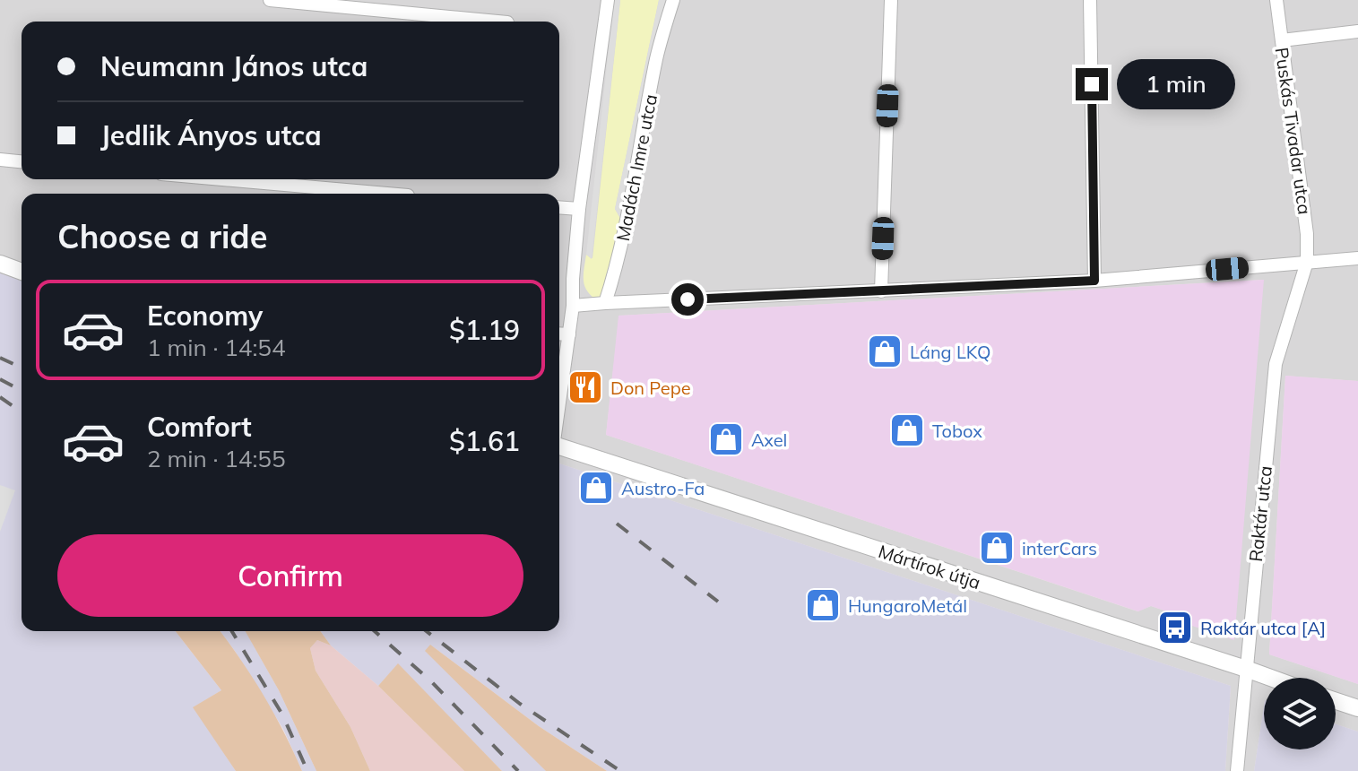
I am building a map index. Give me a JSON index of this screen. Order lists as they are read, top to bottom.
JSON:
{
  "streets": {
    "street": [
      "Puskás Tivadar utca",
      "Madách Imre utca",
      "Raktár utca",
      "Mártírok útja"
    ]
  },
  "crossings": [
    ["Puskás Tivadar utca", "Raktár utca"],
    ["Raktár utca", "Mártírok útja"]
  ],
  "places": {
    "shop": [
      "Láng LKQ",
      "Tobox",
      "Axel",
      "Austro-Fa",
      "interCars",
      "HungaroMetál"
    ],
    "restaurant": ["Don Pepe"],
    "bus stop": ["Raktár utca [A]"]
  },
  "page": {
    "banner": ["Neumann János utca", "Jedlik Ányos utca"],
    "bubble": "1 min",
    "heading": "Choose a ride",
    "list": [
      {
        "name": "Economy",
        "note": "1 min · 14:54",
        "value": "$1.19"
      },
      {
        "name": "Comfort",
        "note": "2 min · 14:55",
        "value": "$1.61"
      }
    ],
    "buttons": "Confirm"
  }
}
